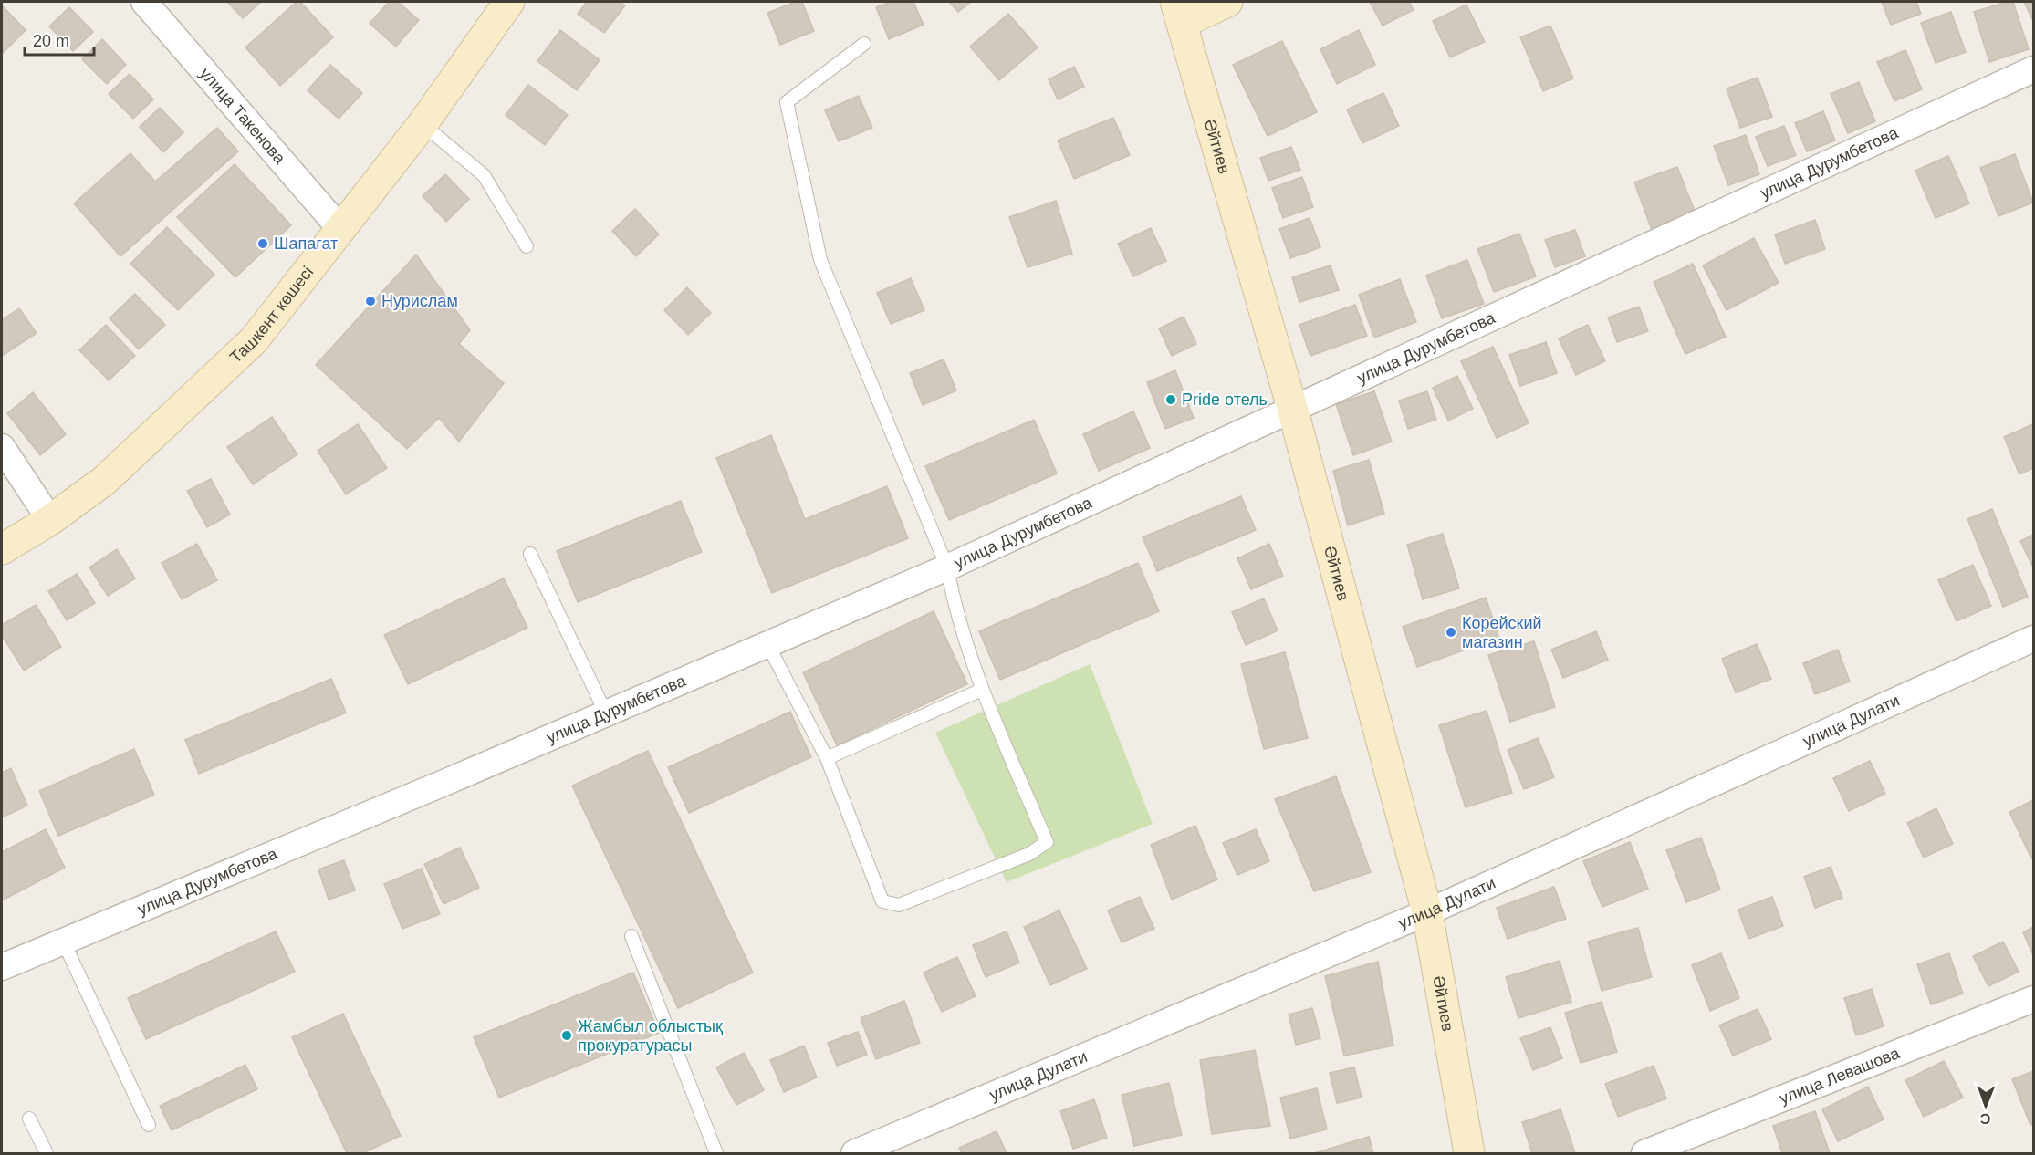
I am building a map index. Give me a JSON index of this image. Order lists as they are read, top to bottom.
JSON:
{
  "streets": {
    "street": [
      "улица Такенова",
      "Әйтиев",
      "улица Дурумбетова",
      "Ташкент көшесі",
      "улица Дулати",
      "улица Левашова"
    ]
  },
  "crossings": [
    ["улица Такенова", "Ташкент көшесі"],
    ["Әйтиев", "улица Дурумбетова"],
    ["Әйтиев", "улица Дулати"]
  ],
  "places": [
    "Шапагат",
    "Нурислам",
    "Pride отель",
    "Корейский магазин",
    "Жамбыл облыстық прокуратурасы"
  ],
  "scale_bar": "20 m",
  "north": "bottom"
}
